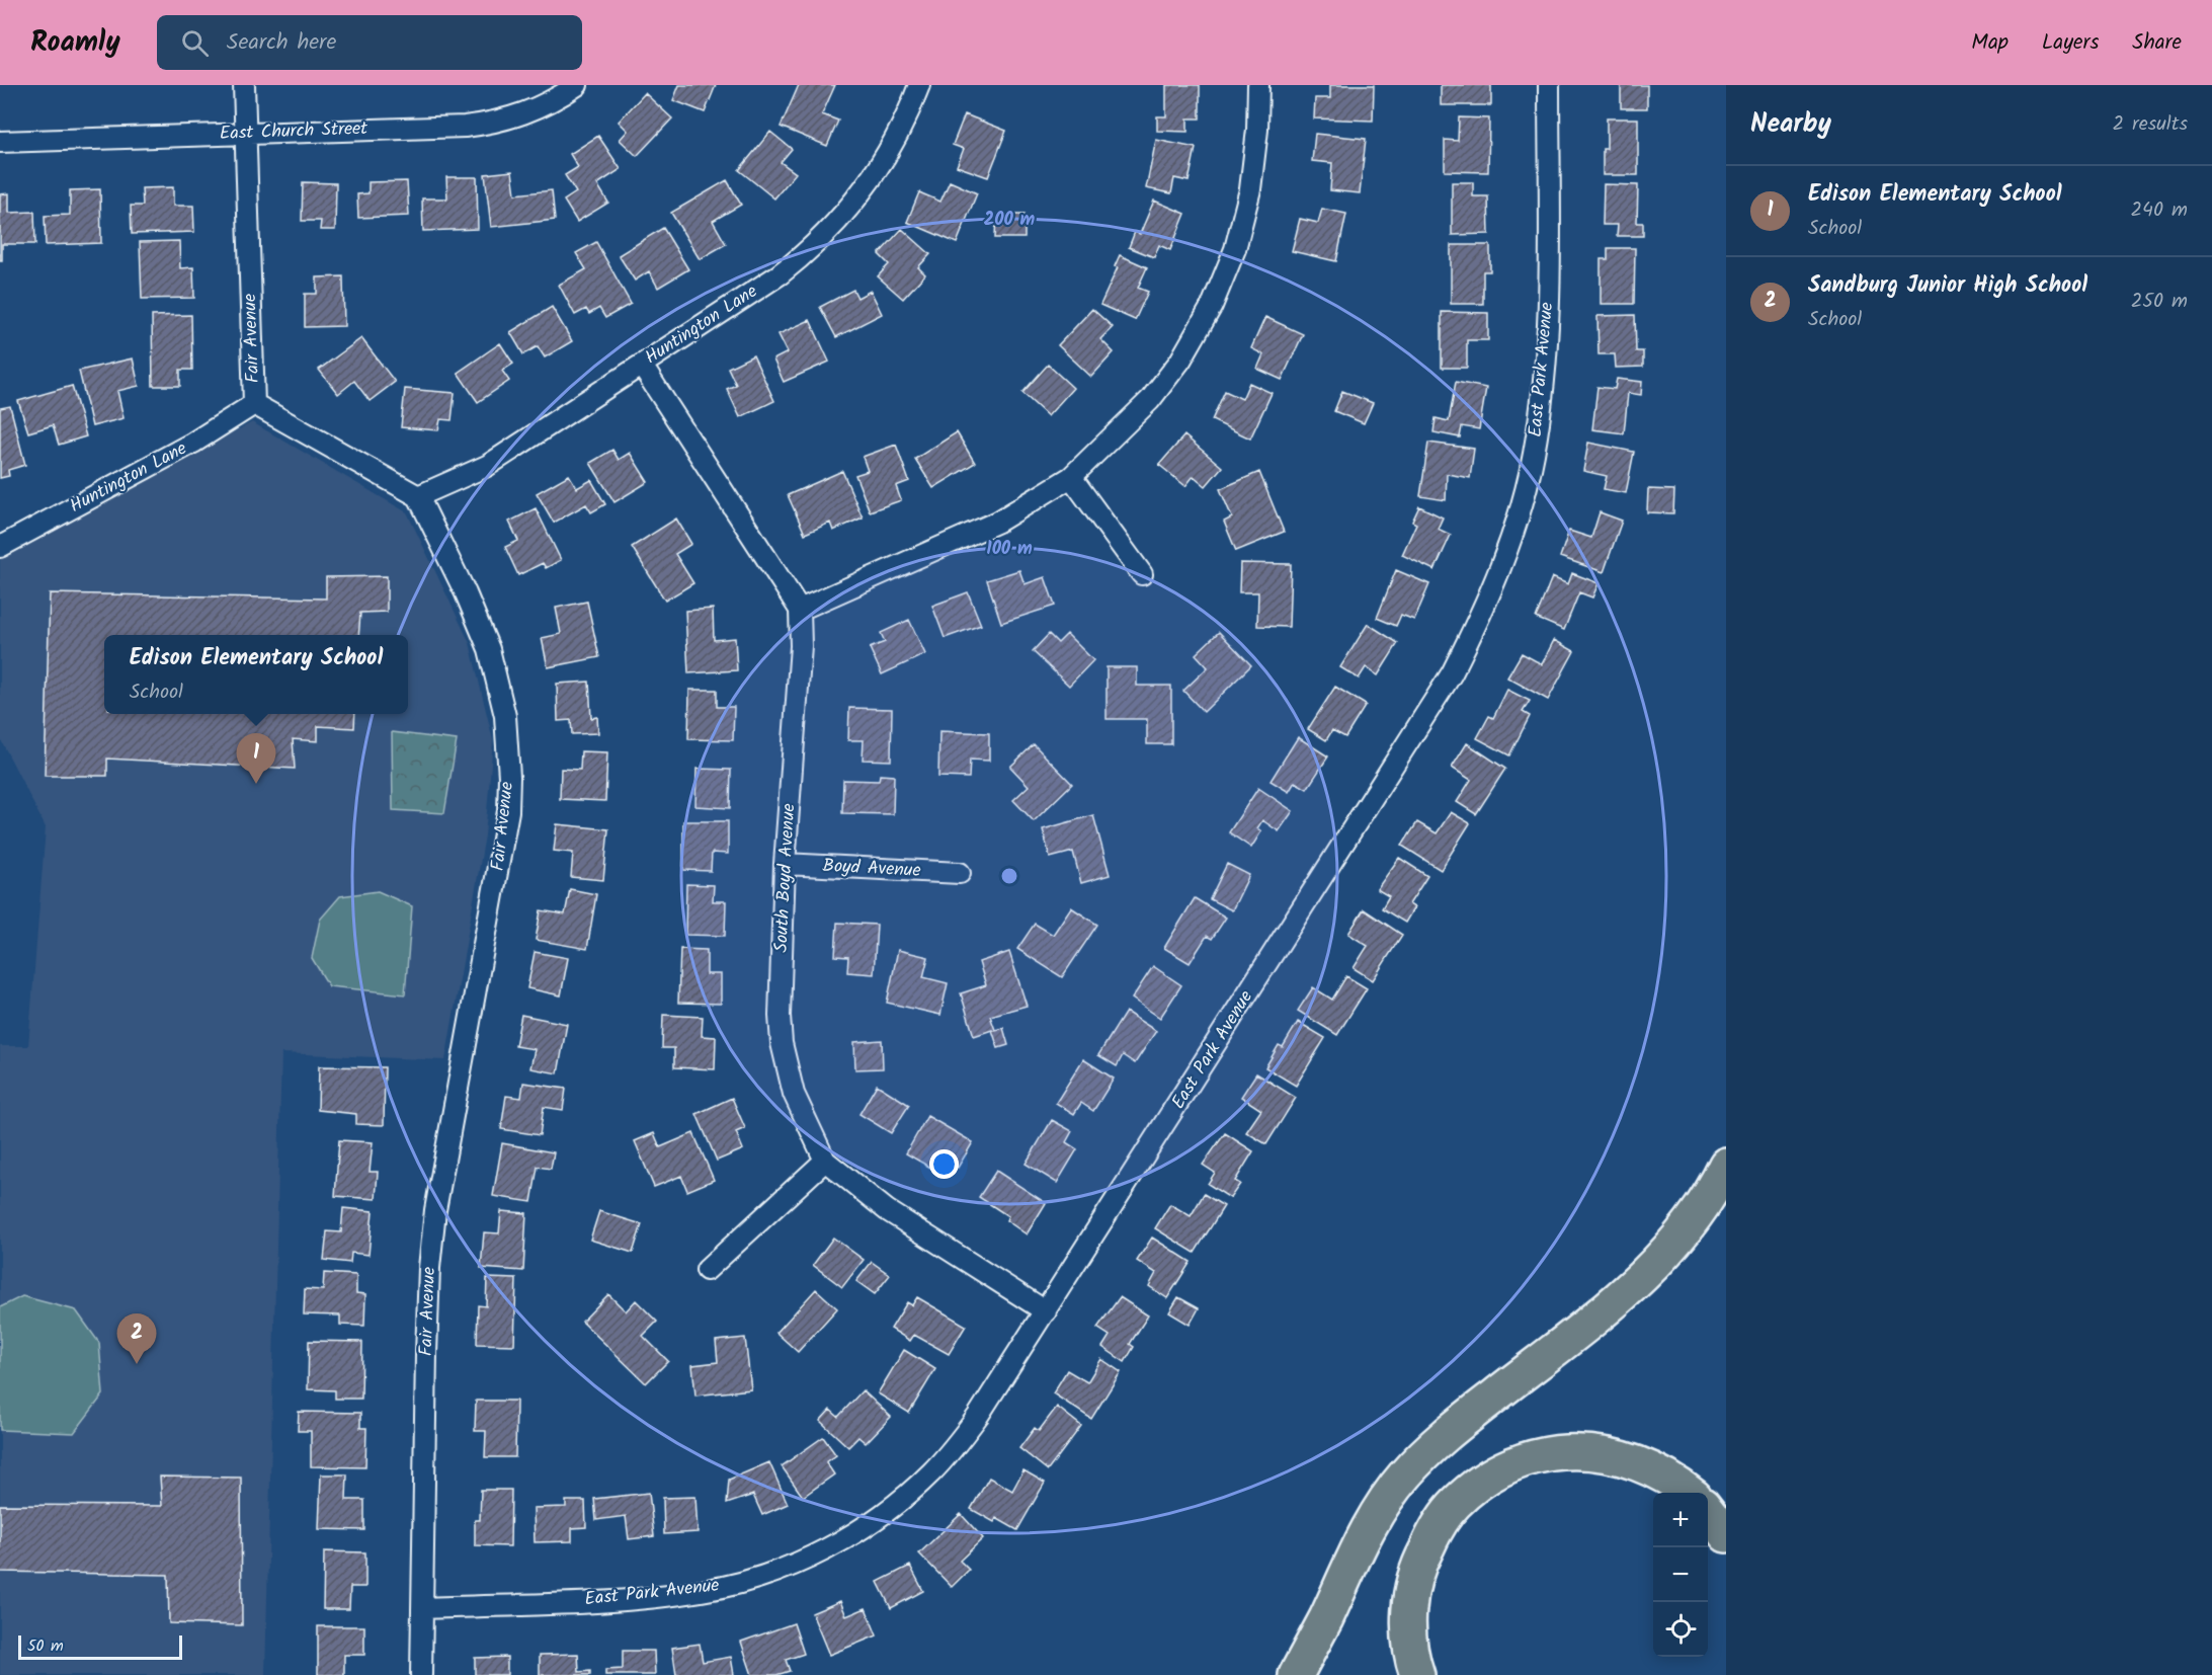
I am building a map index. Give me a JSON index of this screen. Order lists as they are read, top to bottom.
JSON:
{
  "streets": {
    "street": [
      "East Church Street",
      "Huntington Lane",
      "Fair Avenue",
      "East Park Avenue",
      "Boyd Avenue",
      "South Boyd Avenue"
    ]
  },
  "crossings": [
    ["East Church Street", "Fair Avenue"],
    ["Huntington Lane", "Fair Avenue"],
    ["Fair Avenue", "East Park Avenue"],
    ["East Park Avenue", "South Boyd Avenue"],
    ["Boyd Avenue", "South Boyd Avenue"]
  ],
  "scale_bar": "50 m",
  "page": {
    "header": "Roamly",
    "search": "Search here",
    "nav": ["Map", "Layers", "Share"],
    "heading": ["Nearby", "2 results"],
    "list": [
      {
        "mark": "1",
        "name": "Edison Elementary School",
        "note": "School",
        "value": "240 m"
      },
      {
        "mark": "2",
        "name": "Sandburg Junior High School",
        "note": "School",
        "value": "250 m"
      }
    ],
    "popup": ["Edison Elementary School", "School"],
    "pins": ["1", "2"],
    "map_buttons": ["+", "−"],
    "scale": "50 m"
  },
  "rings": ["200 m", "100 m"]
}
